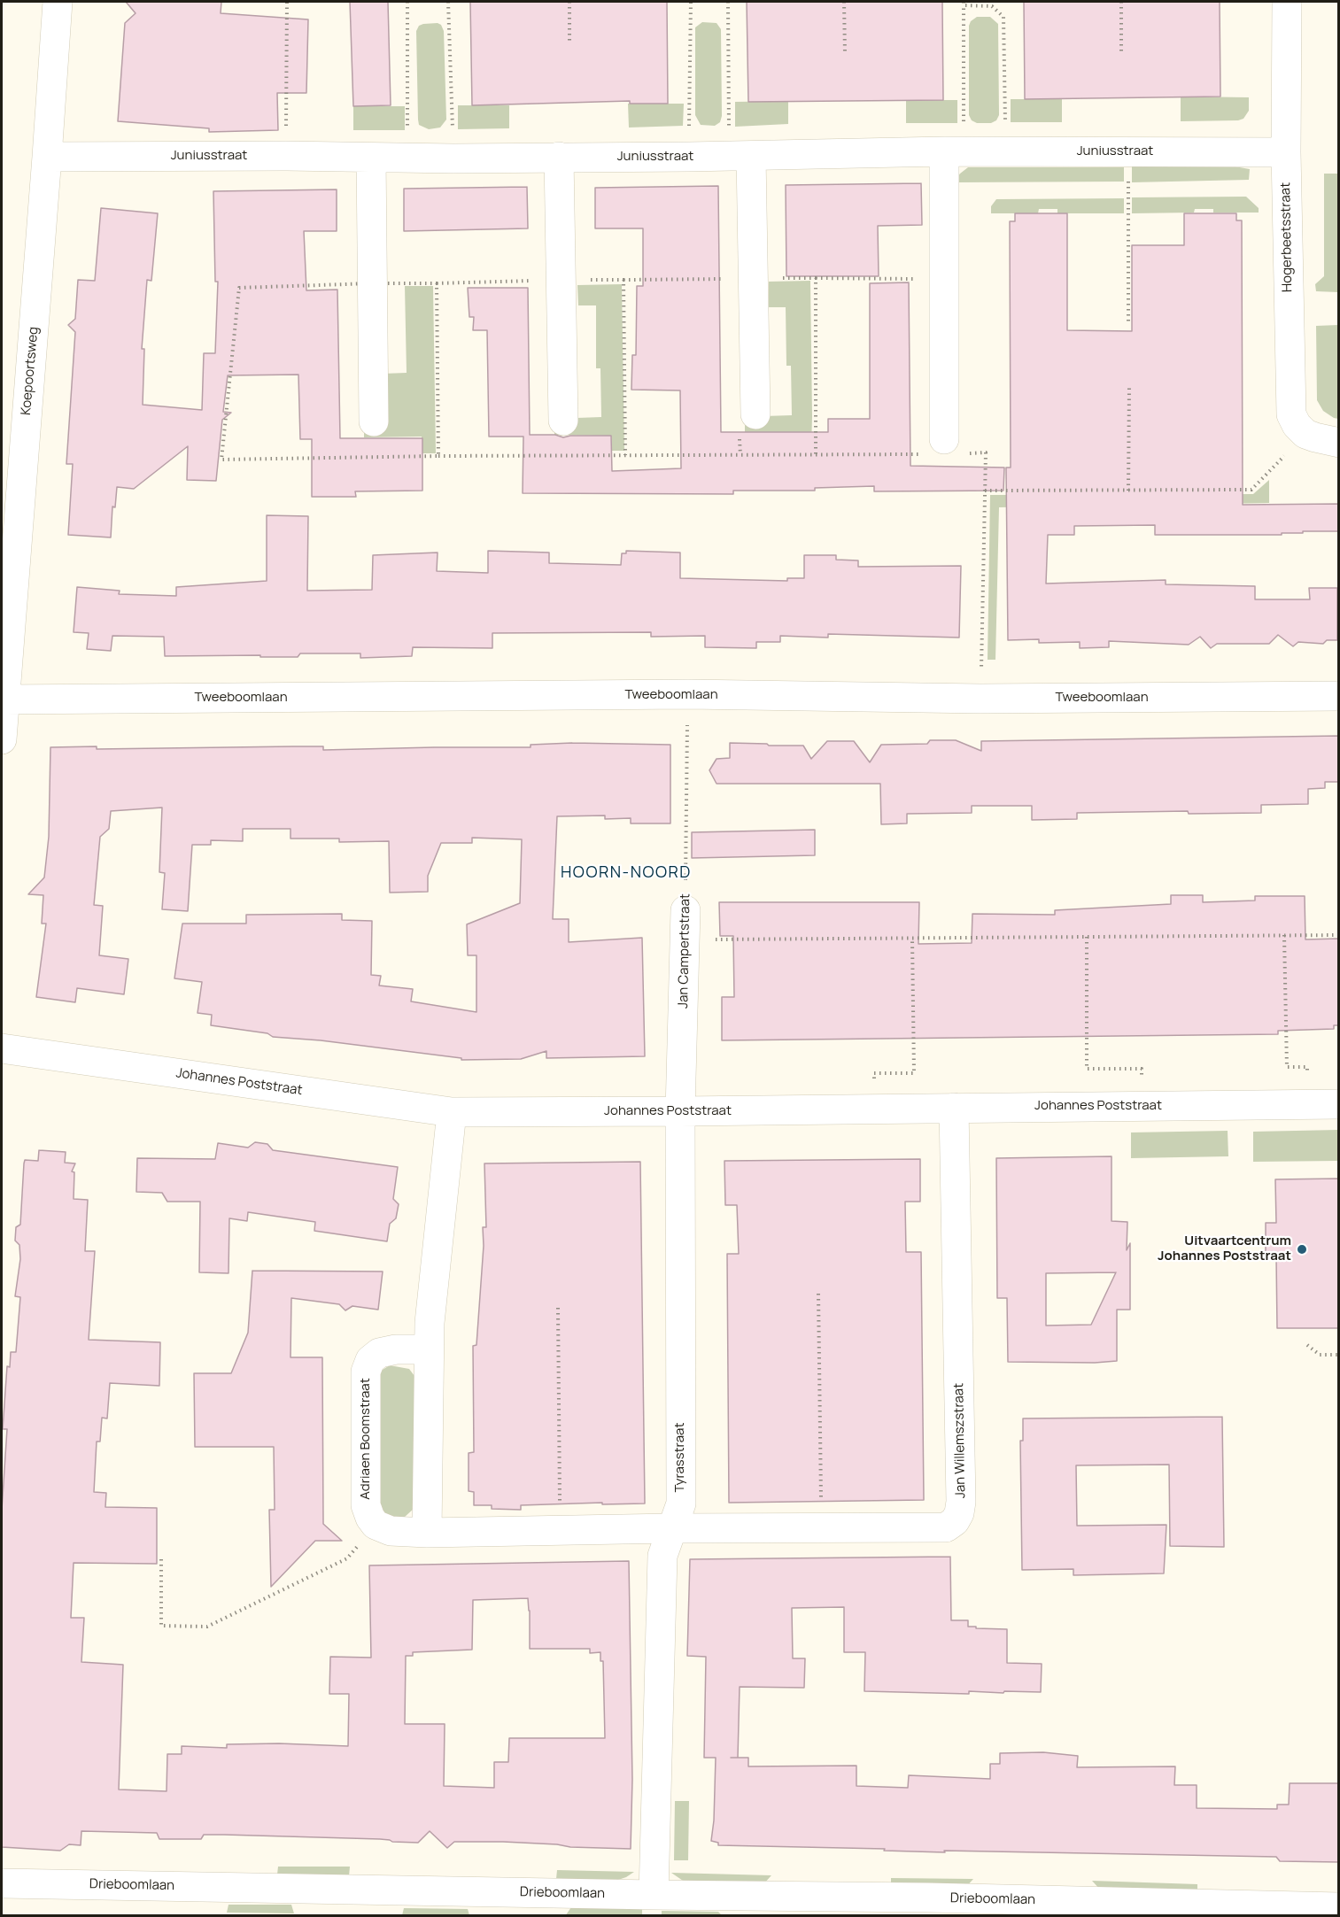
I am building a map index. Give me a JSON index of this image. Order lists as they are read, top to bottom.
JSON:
{
  "streets": {
    "street": [
      "Juniusstraat",
      "Hogerbeetsstraat",
      "Koepoortsweg",
      "Tweeboomlaan",
      "Jan Campertstraat",
      "Johannes Poststraat",
      "Adriaen Boomstraat",
      "Jan Willemszstraat",
      "Tyrasstraat",
      "Drieboomlaan"
    ]
  },
  "crossings": [
    ["Juniusstraat", "Hogerbeetsstraat"],
    ["Juniusstraat", "Koepoortsweg"],
    ["Koepoortsweg", "Tweeboomlaan"],
    ["Tweeboomlaan", "Jan Campertstraat"],
    ["Jan Campertstraat", "Johannes Poststraat"],
    ["Jan Campertstraat", "Tyrasstraat"],
    ["Johannes Poststraat", "Jan Willemszstraat"],
    ["Johannes Poststraat", "Tyrasstraat"],
    ["Jan Willemszstraat", "Tyrasstraat"],
    ["Tyrasstraat", "Drieboomlaan"]
  ],
  "districts": ["HOORN-NOORD"],
  "places": ["Uitvaartcentrum Johannes Poststraat"]
}
